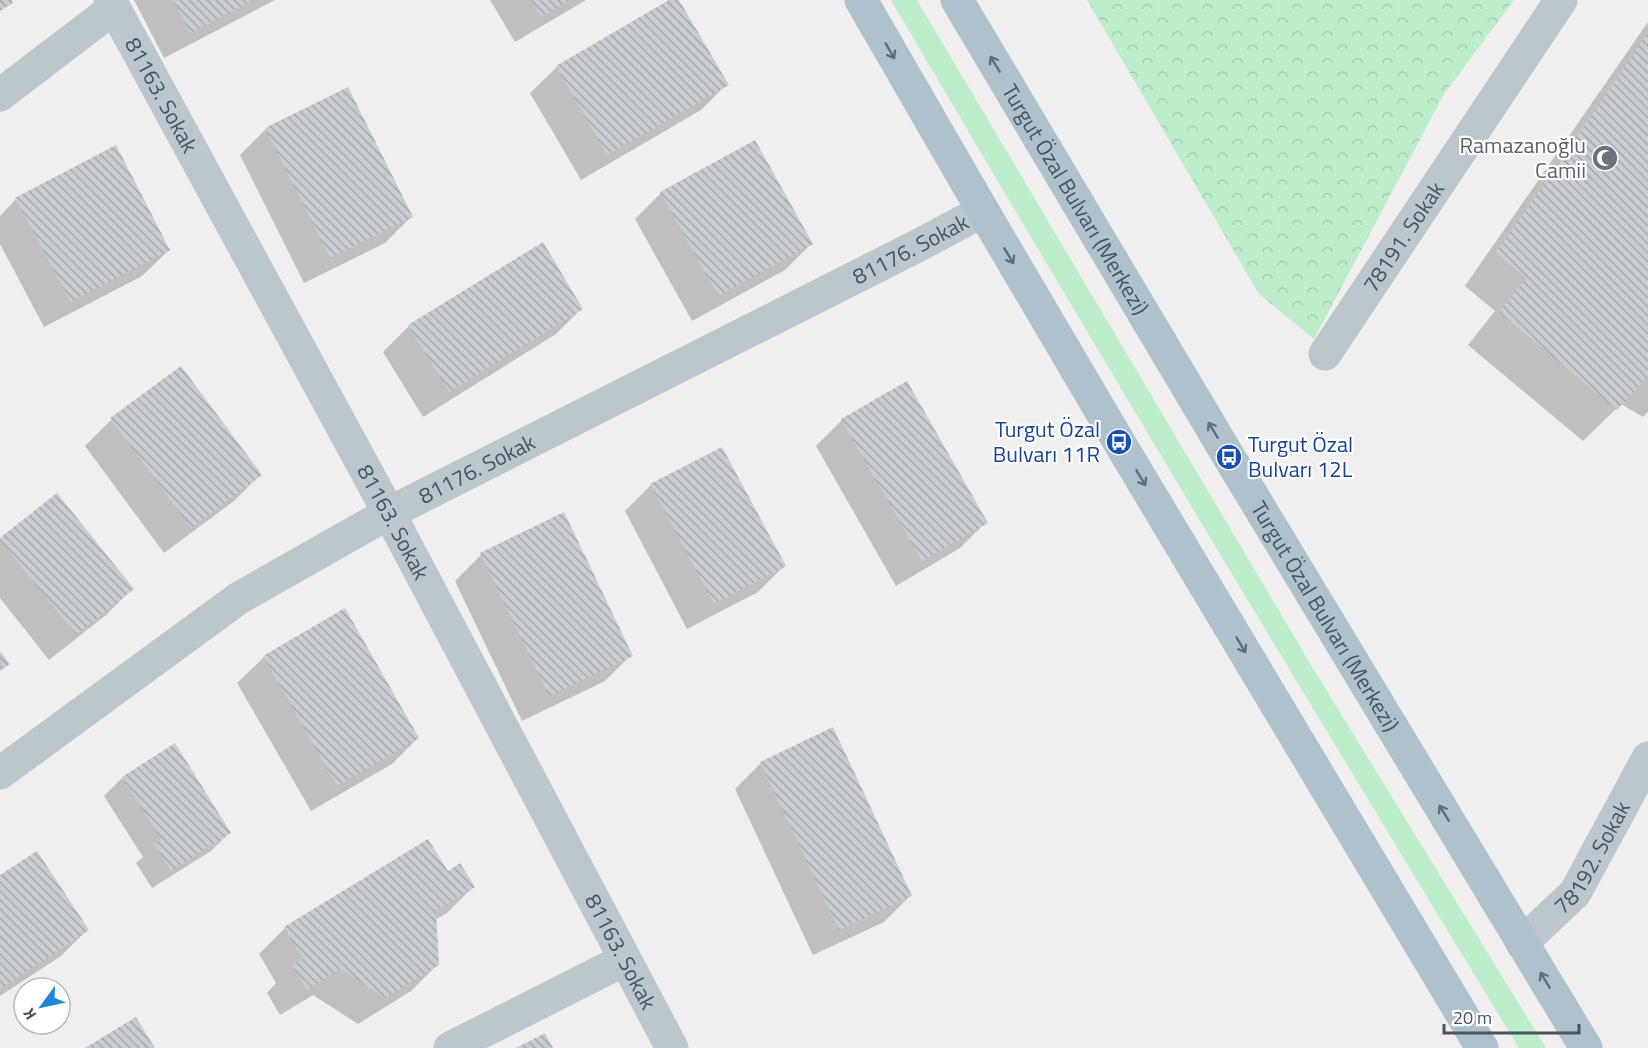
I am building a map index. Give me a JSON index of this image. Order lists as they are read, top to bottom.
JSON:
{
  "streets": {
    "main road": ["Turgut Özal Bulvarı (Merkezi)"],
    "street": [
      "81163. Sokak",
      "78191. Sokak",
      "81176. Sokak",
      "78192. Sokak"
    ]
  },
  "crossings": [
    ["81163. Sokak", "81176. Sokak"],
    ["Turgut Özal Bulvarı (Merkezi)", "78192. Sokak"]
  ],
  "places": {
    "mosque": ["Ramazanoğlu Camii"],
    "bus stop": ["Turgut Özal Bulvarı 11R", "Turgut Özal Bulvarı 12L"]
  },
  "scale_bar": "20 m",
  "north": "bottom left"
}
